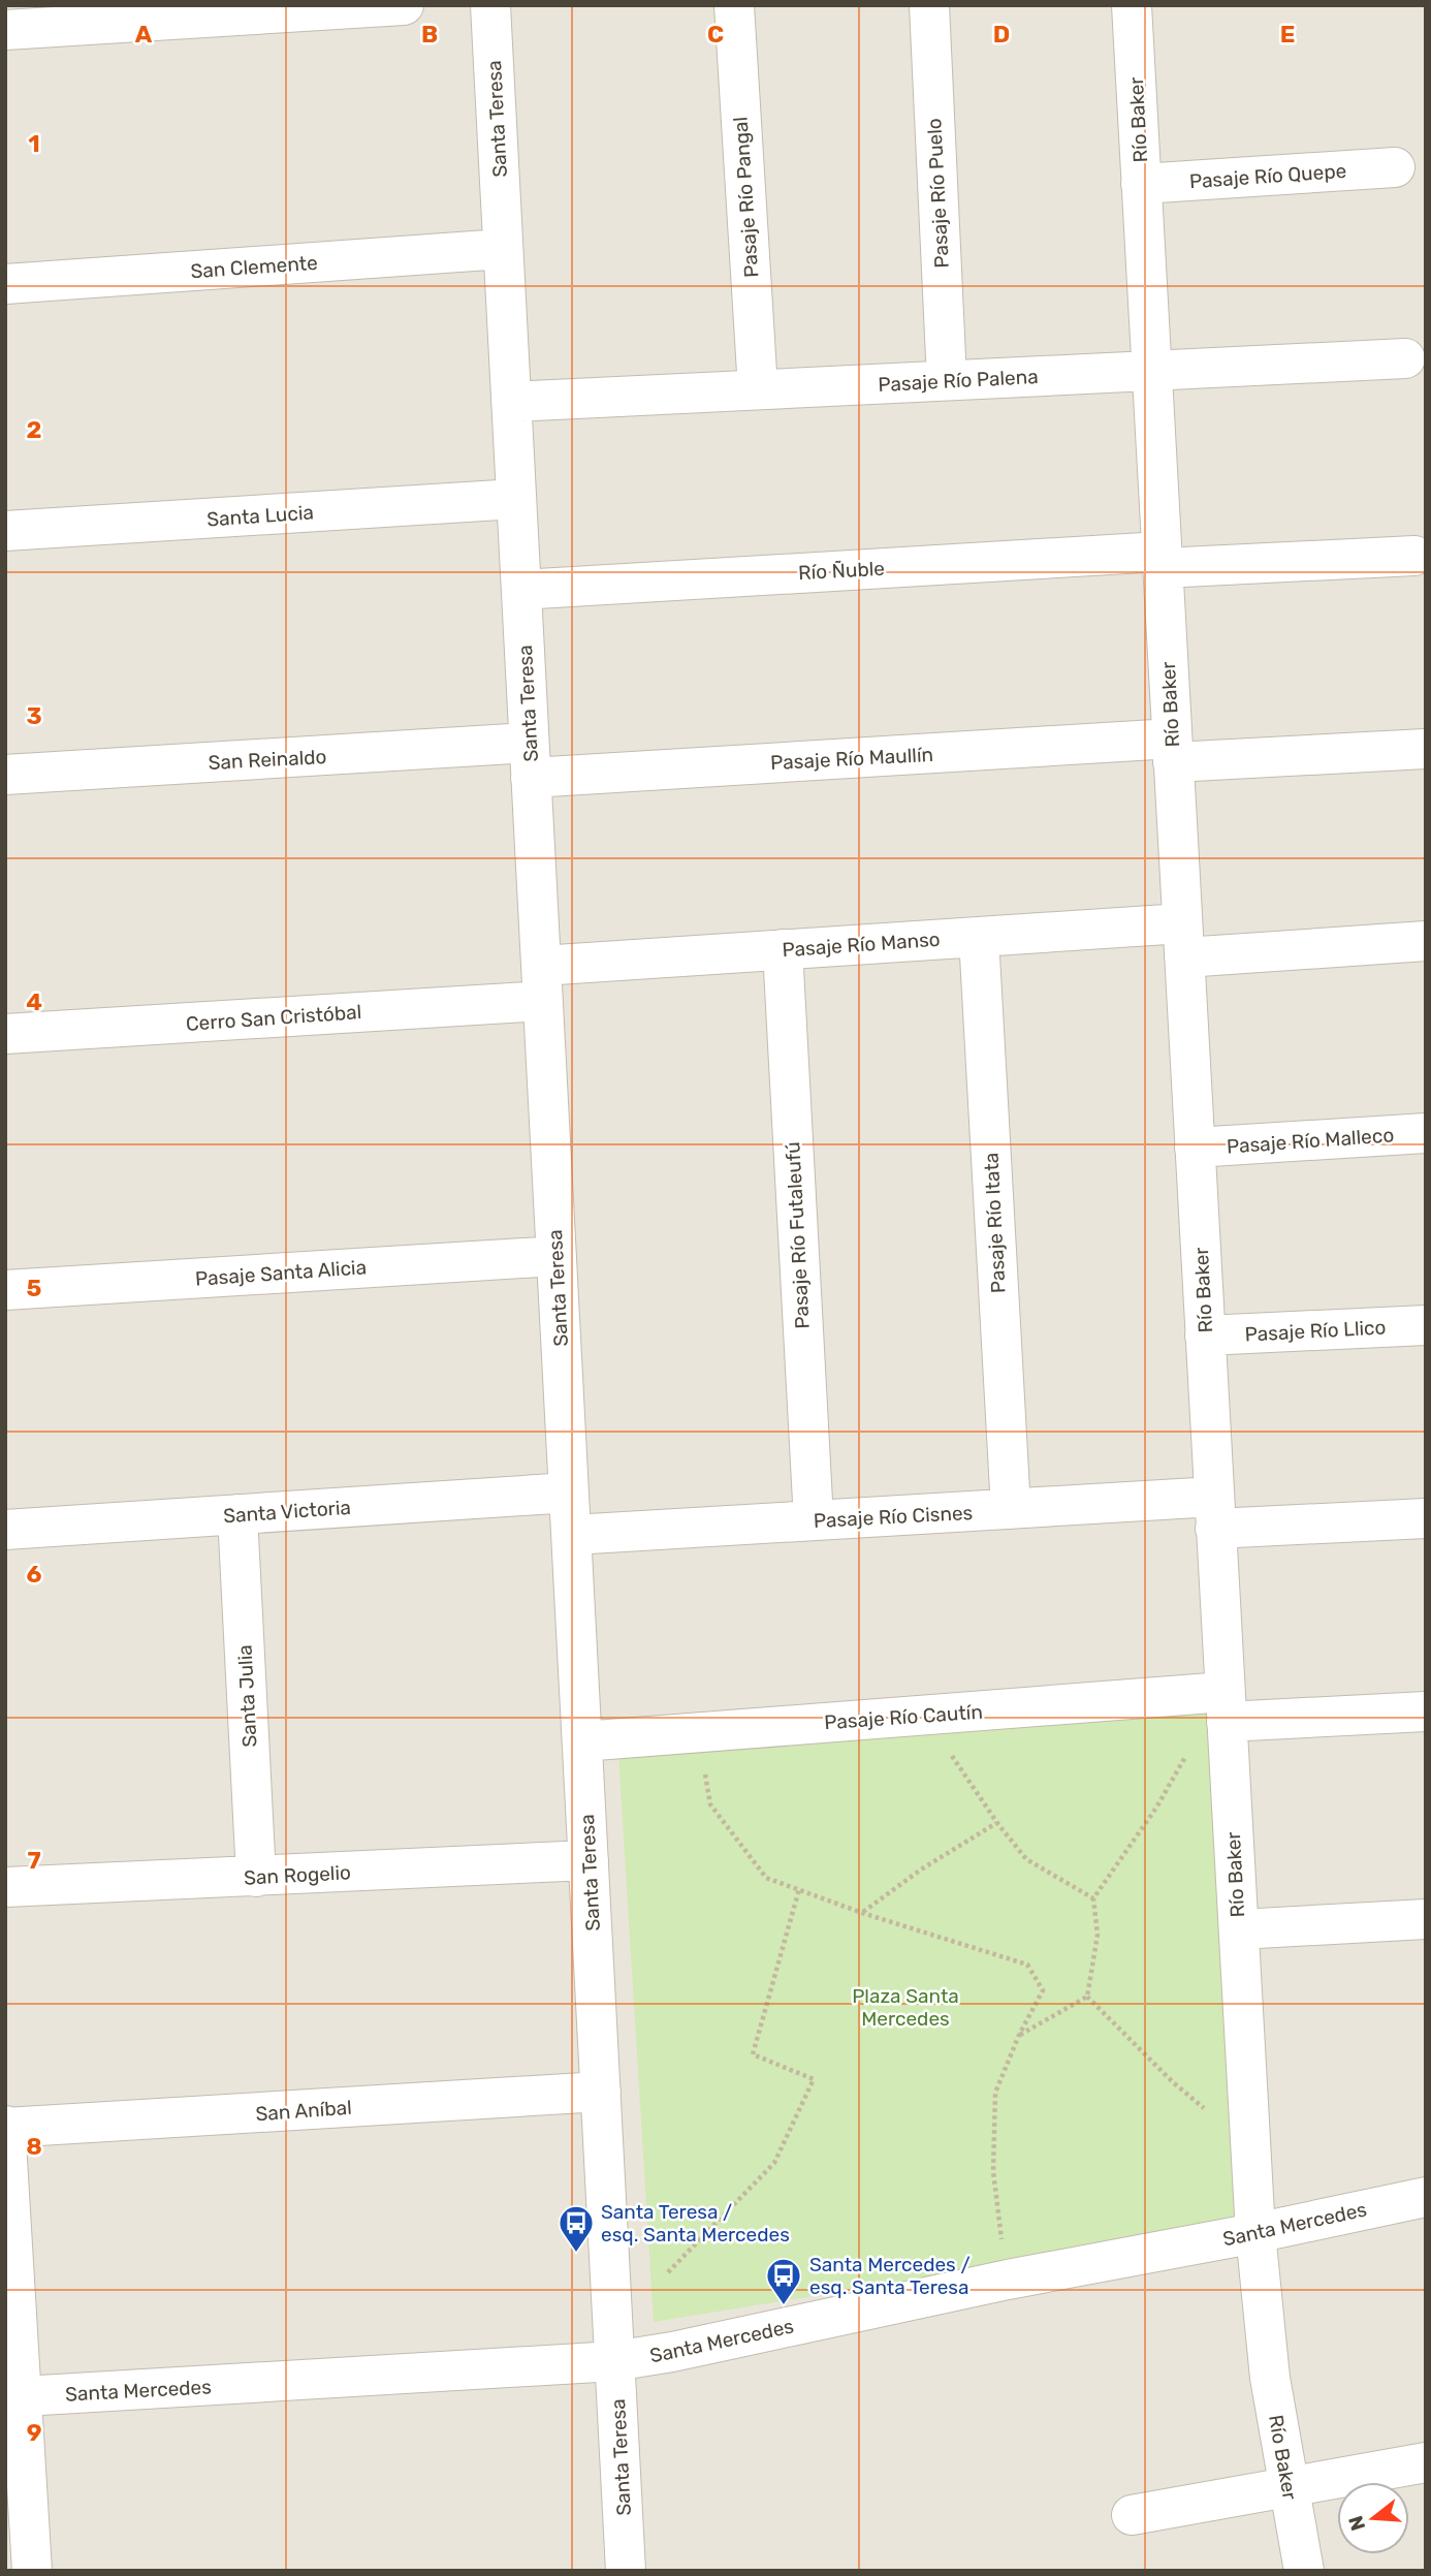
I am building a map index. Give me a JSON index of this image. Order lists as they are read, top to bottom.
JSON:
{
  "streets": {
    "street": [
      "Santa Teresa",
      "Río Baker",
      "Pasaje Río Quepe",
      "Pasaje Río Puelo",
      "Pasaje Río Pangal",
      "San Clemente",
      "Pasaje Río Palena",
      "Santa Lucia",
      "Río Ñuble",
      "Pasaje Río Maullín",
      "San Reinaldo",
      "Pasaje Río Manso",
      "Cerro San Cristóbal",
      "Pasaje Río Malleco",
      "Pasaje Río Itata",
      "Pasaje Río Futaleufú",
      "Pasaje Santa Alicia",
      "Pasaje Río Llico",
      "Santa Victoria",
      "Pasaje Río Cisnes",
      "Santa Julia",
      "Pasaje Río Cautín",
      "San Rogelio",
      "San Aníbal",
      "Santa Mercedes"
    ]
  },
  "crossings": [
    ["Santa Teresa", "San Clemente"],
    ["Santa Teresa", "Pasaje Río Palena"],
    ["Santa Teresa", "Santa Lucia"],
    ["Santa Teresa", "Río Ñuble"],
    ["Santa Teresa", "Pasaje Río Maullín"],
    ["Santa Teresa", "San Reinaldo"],
    ["Santa Teresa", "Pasaje Río Manso"],
    ["Santa Teresa", "Cerro San Cristóbal"],
    ["Santa Teresa", "Pasaje Santa Alicia"],
    ["Santa Teresa", "Santa Victoria"],
    ["Santa Teresa", "Pasaje Río Cisnes"],
    ["Santa Teresa", "Pasaje Río Cautín"],
    ["Santa Teresa", "San Rogelio"],
    ["Santa Teresa", "San Aníbal"],
    ["Santa Teresa", "Santa Mercedes"],
    ["Río Baker", "Pasaje Río Quepe"],
    ["Río Baker", "Pasaje Río Palena"],
    ["Río Baker", "Río Ñuble"],
    ["Río Baker", "Pasaje Río Maullín"],
    ["Río Baker", "Pasaje Río Manso"],
    ["Río Baker", "Pasaje Río Malleco"],
    ["Río Baker", "Pasaje Río Llico"],
    ["Río Baker", "Pasaje Río Cisnes"],
    ["Río Baker", "Pasaje Río Cautín"],
    ["Río Baker", "Santa Mercedes"],
    ["Pasaje Río Puelo", "Pasaje Río Palena"],
    ["Pasaje Río Pangal", "Pasaje Río Palena"],
    ["Pasaje Río Maullín", "San Reinaldo"],
    ["Pasaje Río Manso", "Cerro San Cristóbal"],
    ["Pasaje Río Manso", "Pasaje Río Itata"],
    ["Pasaje Río Manso", "Pasaje Río Futaleufú"],
    ["Pasaje Río Itata", "Pasaje Río Cisnes"],
    ["Pasaje Río Futaleufú", "Pasaje Río Cisnes"],
    ["Santa Victoria", "Santa Julia"],
    ["Santa Julia", "San Rogelio"]
  ],
  "parks": ["Plaza Santa Mercedes"],
  "places": {
    "bus stop": ["Santa Teresa / esq. Santa Mercedes", "Santa Mercedes / esq. Santa Teresa"]
  },
  "north": "left",
  "grid": {
    "columns": [
      "A",
      "B",
      "C",
      "D",
      "E"
    ],
    "rows": [
      "1",
      "2",
      "3",
      "4",
      "5",
      "6",
      "7",
      "8",
      "9"
    ]
  }
}
